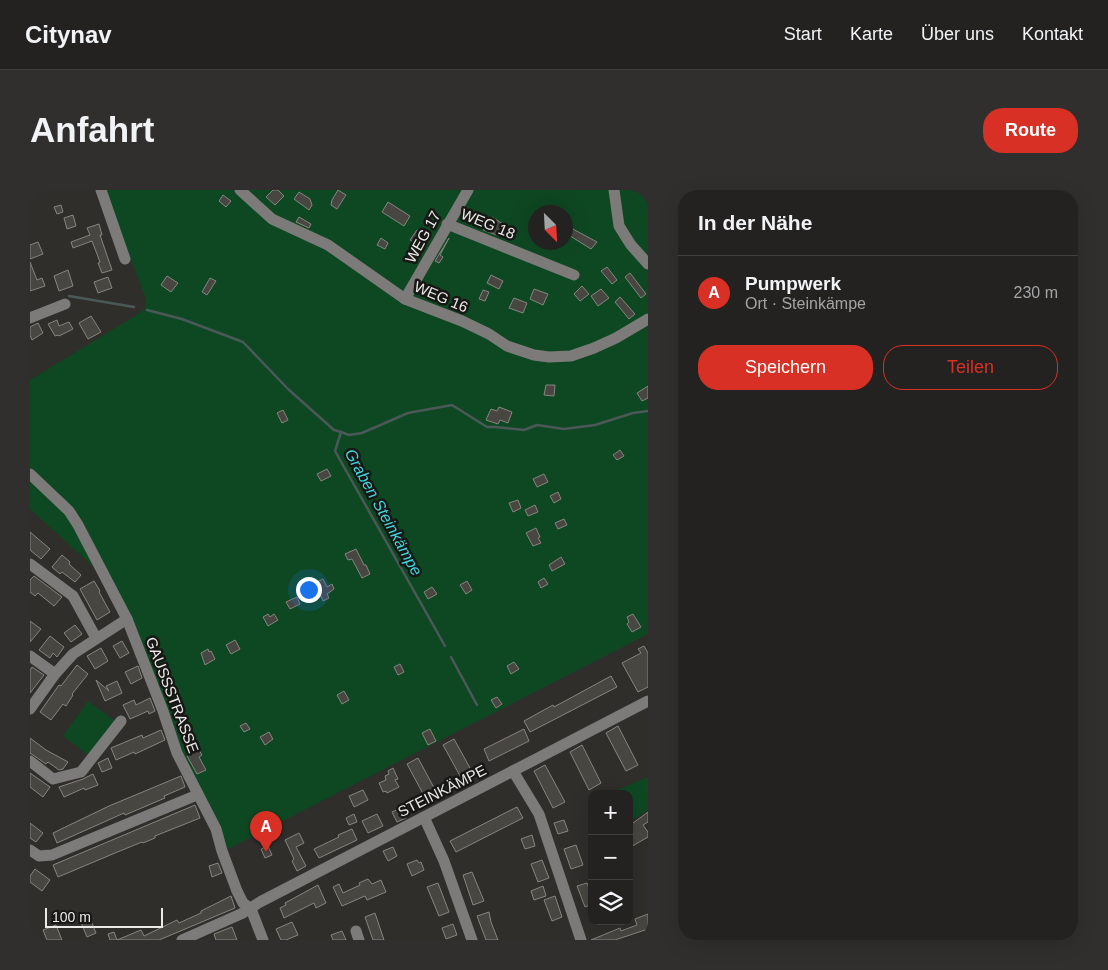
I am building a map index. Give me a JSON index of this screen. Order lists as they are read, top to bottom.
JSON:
{
  "streets": {
    "street": [
      "WEG 18",
      "WEG 17",
      "WEG 16",
      "GAUSSSTRASSE",
      "STEINKÄMPE"
    ]
  },
  "crossings": [
    ["WEG 18", "WEG 17"],
    ["WEG 17", "WEG 16"],
    ["GAUSSSTRASSE", "STEINKÄMPE"]
  ],
  "water": ["Graben Steinkämpe"],
  "scale_bar": "100 m",
  "north": "bottom right",
  "page": {
    "header": "Citynav",
    "nav": [
      "Start",
      "Karte",
      "Über uns",
      "Kontakt"
    ],
    "buttons": [
      "Route",
      ["Speichern", "Teilen"]
    ],
    "title": "Anfahrt",
    "heading": "In der Nähe",
    "list": [
      {
        "mark": "A",
        "name": "Pumpwerk",
        "note": "Ort · Steinkämpe",
        "value": "230 m"
      }
    ],
    "map_buttons": ["+", "−"],
    "pins": "A",
    "scale": "100 m"
  }
}
